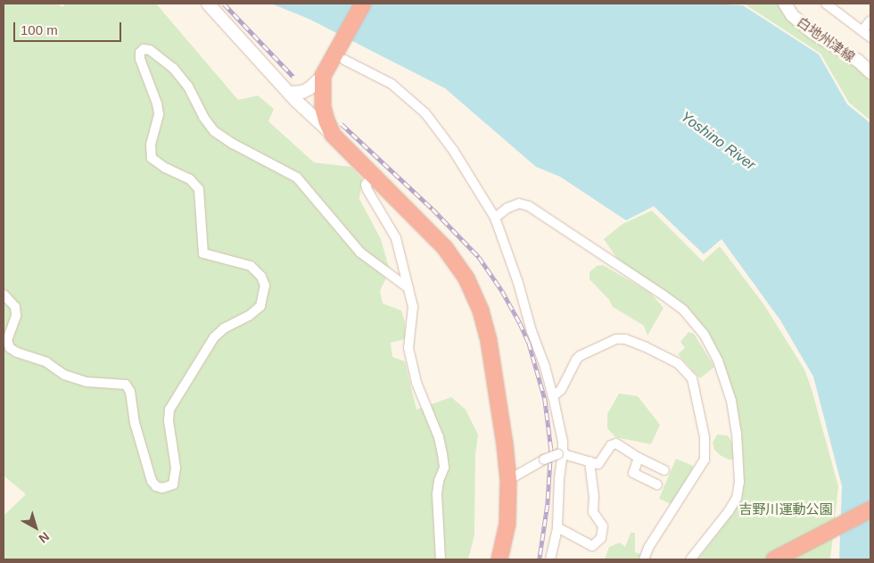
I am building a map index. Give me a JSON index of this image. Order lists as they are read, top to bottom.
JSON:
{
  "streets": {
    "street": ["白地州津線"]
  },
  "water": ["Yoshino River"],
  "parks": ["吉野川運動公園"],
  "scale_bar": "100 m",
  "north": "bottom right"
}
